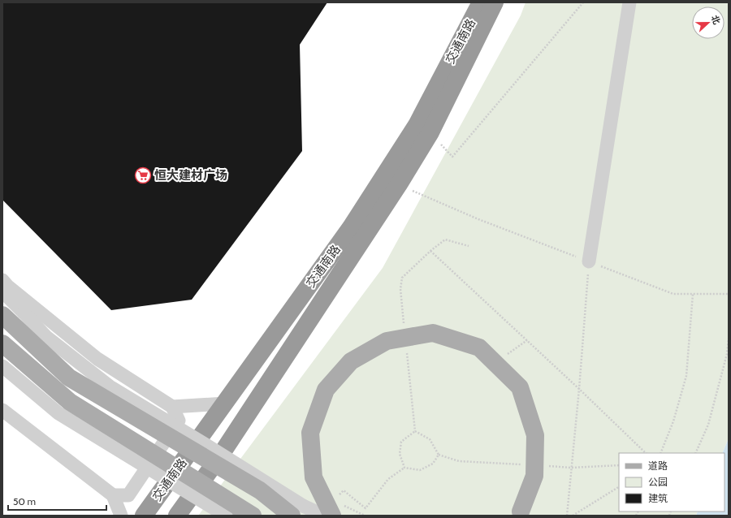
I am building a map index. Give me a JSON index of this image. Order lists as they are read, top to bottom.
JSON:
{
  "streets": {
    "highway": ["交通南路"]
  },
  "places": {
    "supermarket": ["恒大建材广场"]
  },
  "legend": ["道路", "公园", "建筑"],
  "scale_bar": "50 m",
  "north": "right"
}
